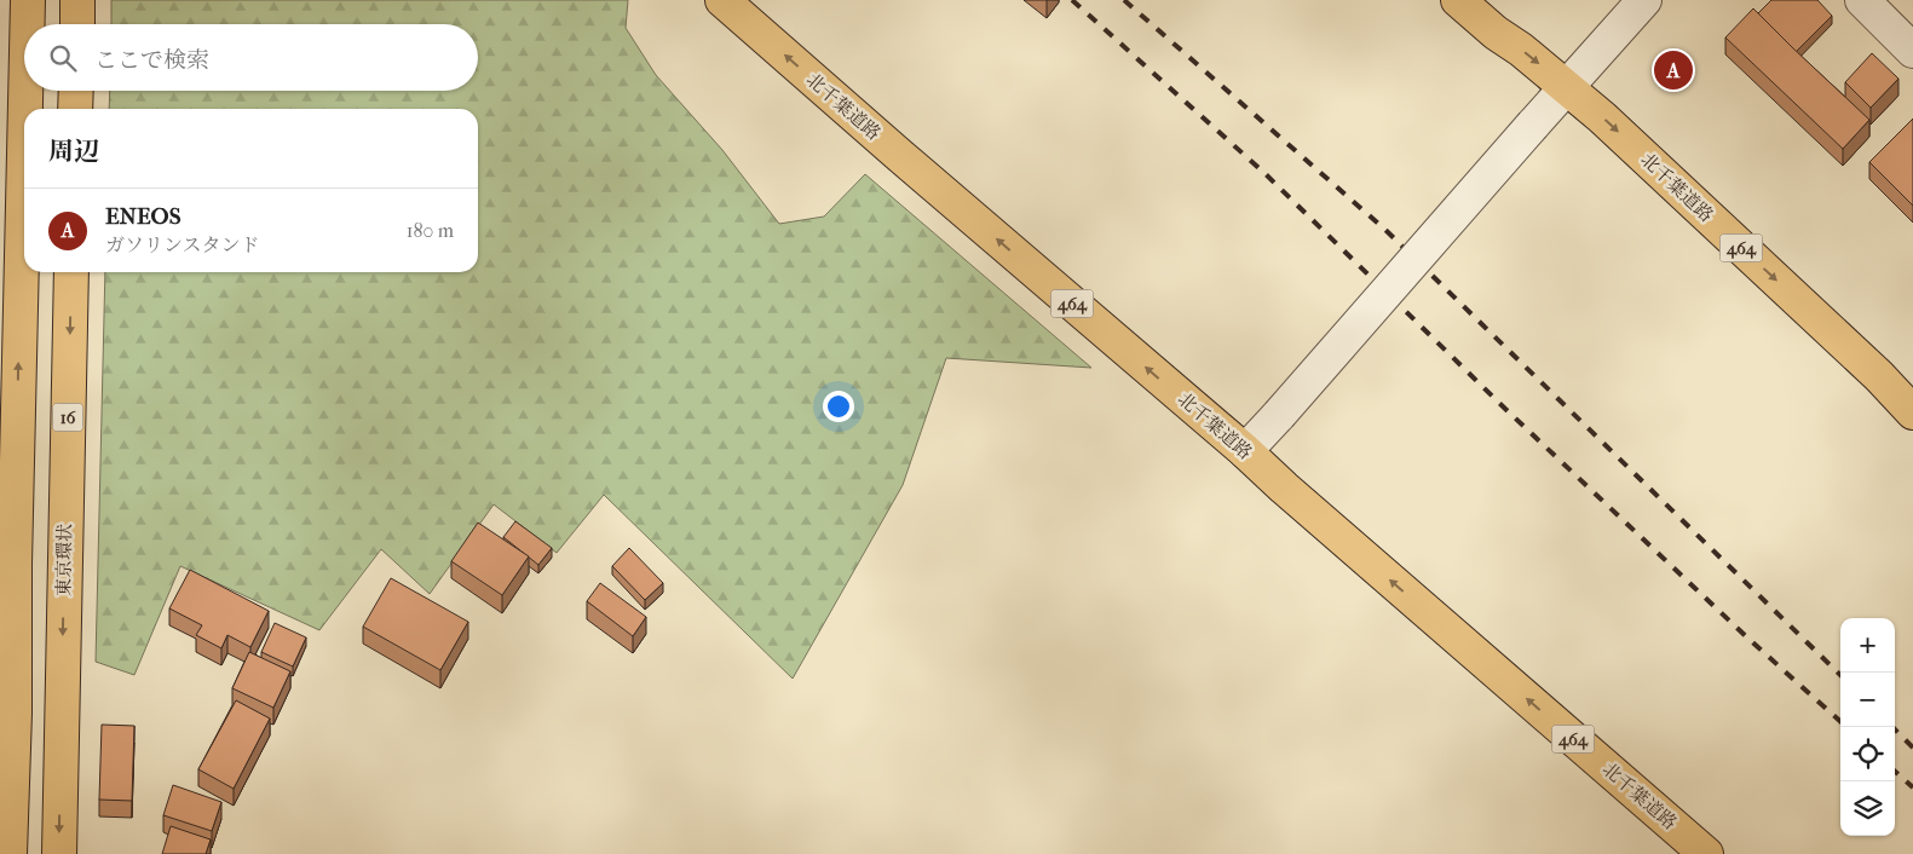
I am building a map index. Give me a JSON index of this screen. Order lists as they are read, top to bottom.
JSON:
{
  "streets": {
    "highway": [
      "北千葉道路",
      "464",
      "16",
      "東京環状"
    ]
  },
  "page": {
    "search": "ここで検索",
    "pins": "A",
    "heading": "周辺",
    "list": [
      {
        "mark": "A",
        "name": "ENEOS",
        "note": "ガソリンスタンド",
        "value": "180 m"
      }
    ],
    "map_buttons": ["+", "−"]
  }
}
